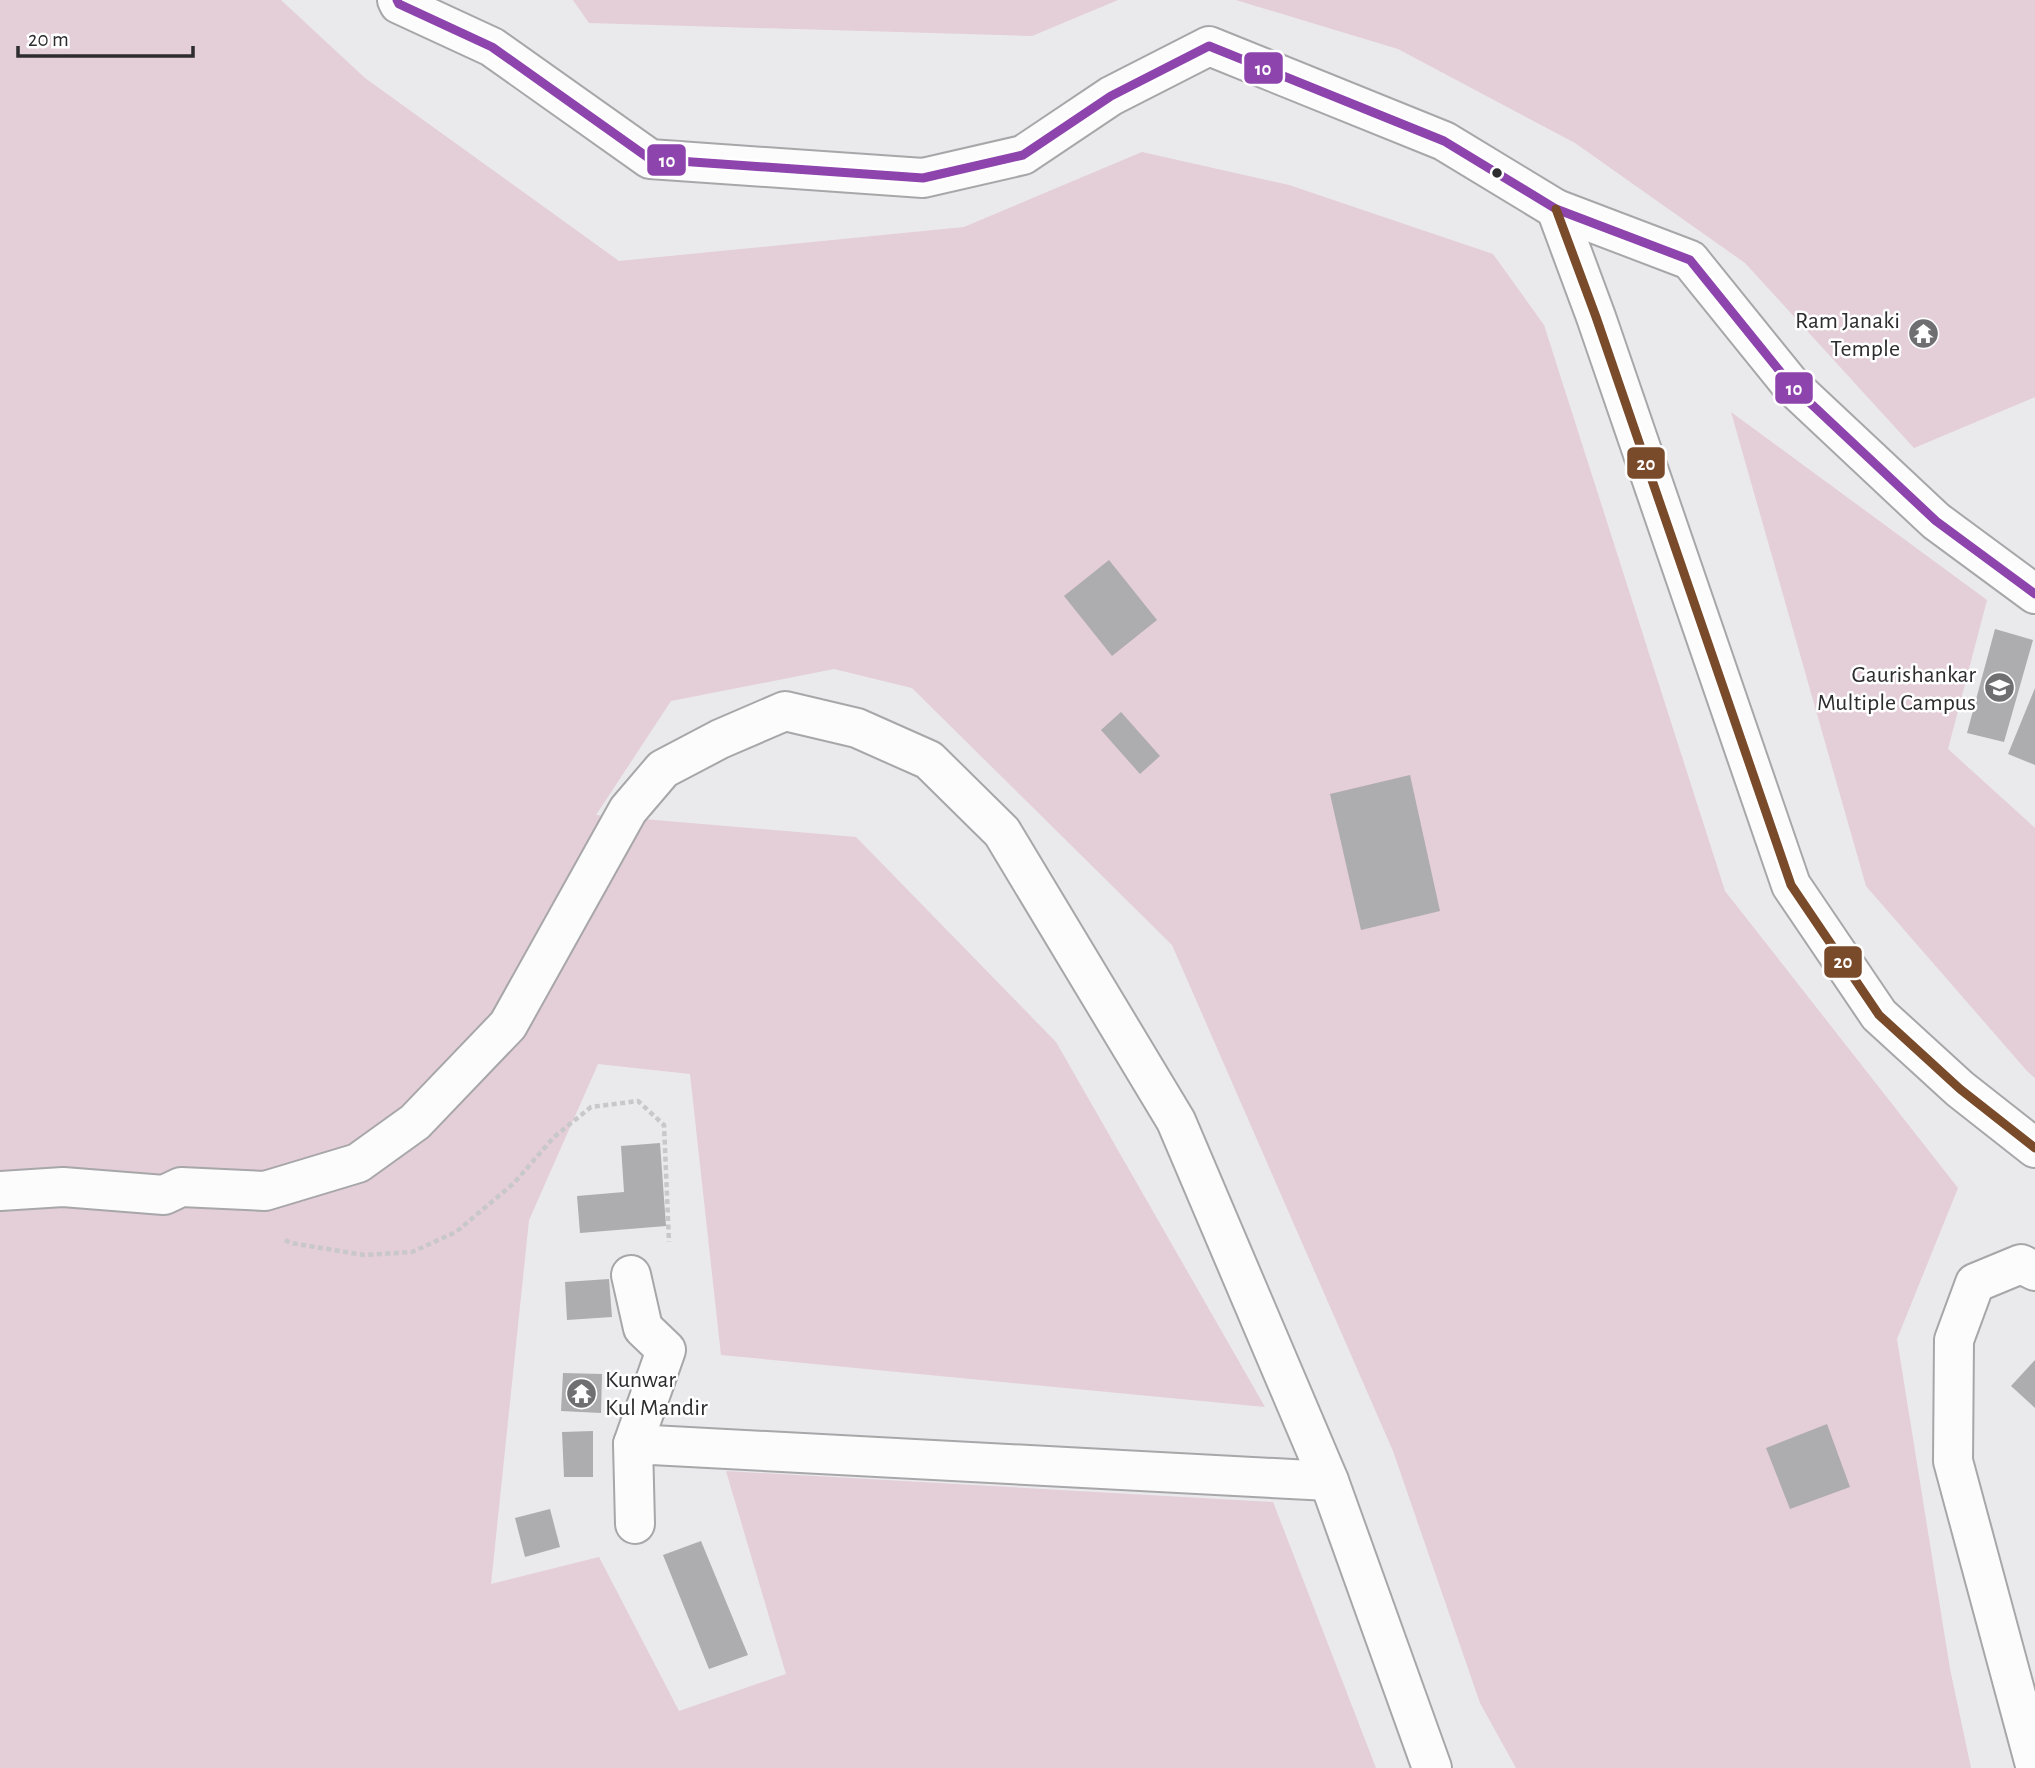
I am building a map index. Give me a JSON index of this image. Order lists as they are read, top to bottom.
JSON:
{
  "places": {
    "temple": ["Ram Janaki Temple", "Kunwar Kul Mandir"],
    "school or university": ["Gaurishankar Multiple Campus"]
  },
  "lines": ["transit line 10", "transit line 20"],
  "scale_bar": "20 m"
}
